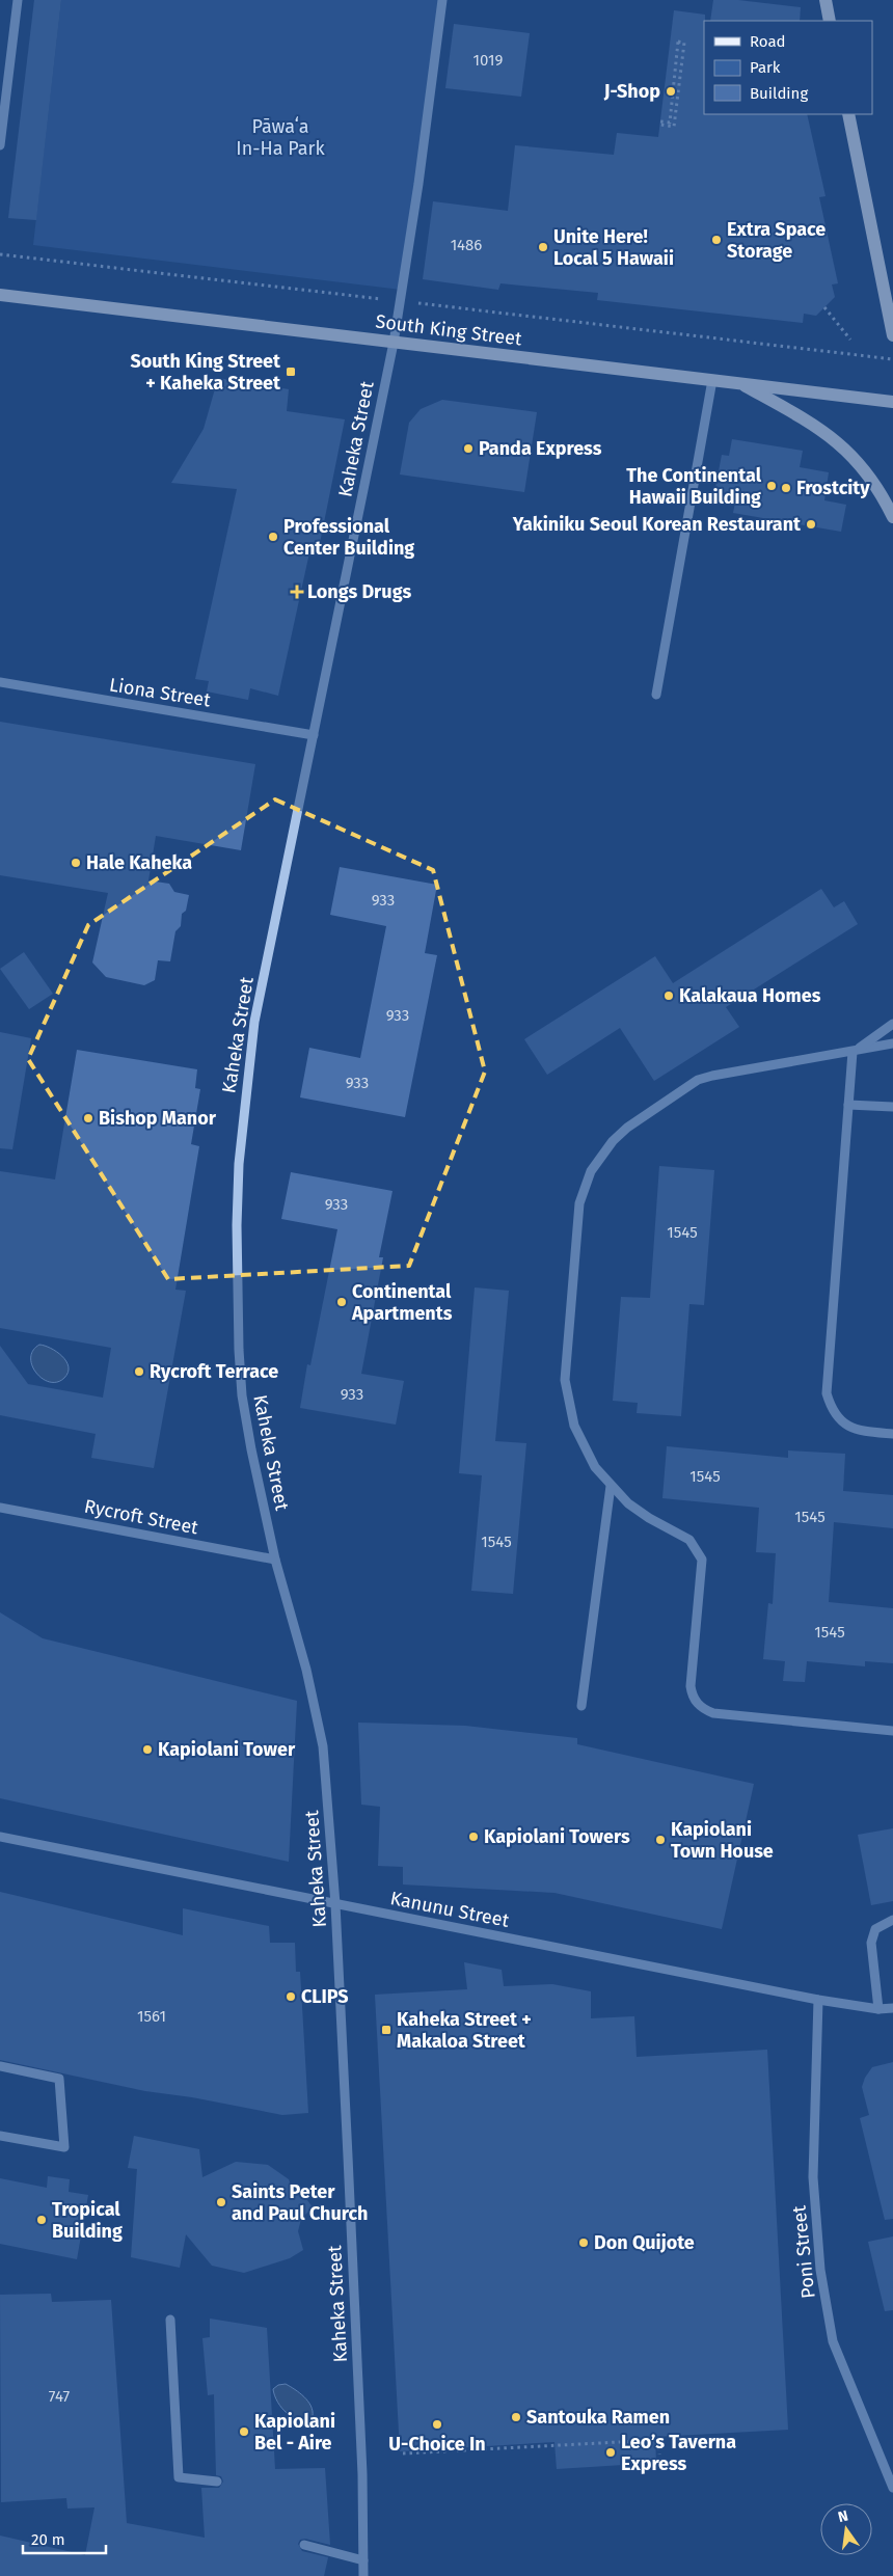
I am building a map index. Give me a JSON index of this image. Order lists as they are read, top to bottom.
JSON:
{
  "streets": {
    "main road": ["South King Street"],
    "street": [
      "Kaheka Street",
      "Liona Street",
      "Rycroft Street",
      "Kanunu Street",
      "Poni Street"
    ]
  },
  "crossings": [
    ["South King Street", "Kaheka Street"],
    ["Kaheka Street", "Liona Street"],
    ["Kaheka Street", "Rycroft Street"],
    ["Kaheka Street", "Kanunu Street"],
    ["Kanunu Street", "Poni Street"]
  ],
  "parks": ["Pāwaʻa In-Ha Park"],
  "places": {
    "other": [
      "J-Shop",
      "Extra Space Storage",
      "Unite Here! Local 5 Hawaii",
      "Panda Express",
      "The Continental Hawaii Building",
      "Frostcity",
      "Yakiniku Seoul Korean Restaurant",
      "Professional Center Building",
      "Hale Kaheka",
      "Kalakaua Homes",
      "Bishop Manor",
      "Continental Apartments",
      "Rycroft Terrace",
      "Kapiolani Tower",
      "Kapiolani Towers",
      "Kapiolani Town House",
      "CLIPS",
      "Saints Peter and Paul Church",
      "Tropical Building",
      "Don Quijote",
      "Santouka Ramen",
      "U-Choice In",
      "Kapiolani Bel - Aire",
      "Leo’s Taverna Express"
    ],
    "transit": ["South King Street + Kaheka Street", "Kaheka Street + Makaloa Street"],
    "health": ["Longs Drugs"]
  },
  "house_numbers": [
    "1019",
    "1486",
    "933",
    "933",
    "933",
    "933",
    "1545",
    "933",
    "1545",
    "1545",
    "1545",
    "1545",
    "1561",
    "747"
  ],
  "legend": ["Road", "Park", "Building"],
  "scale_bar": "20 m",
  "north": "top"
}
